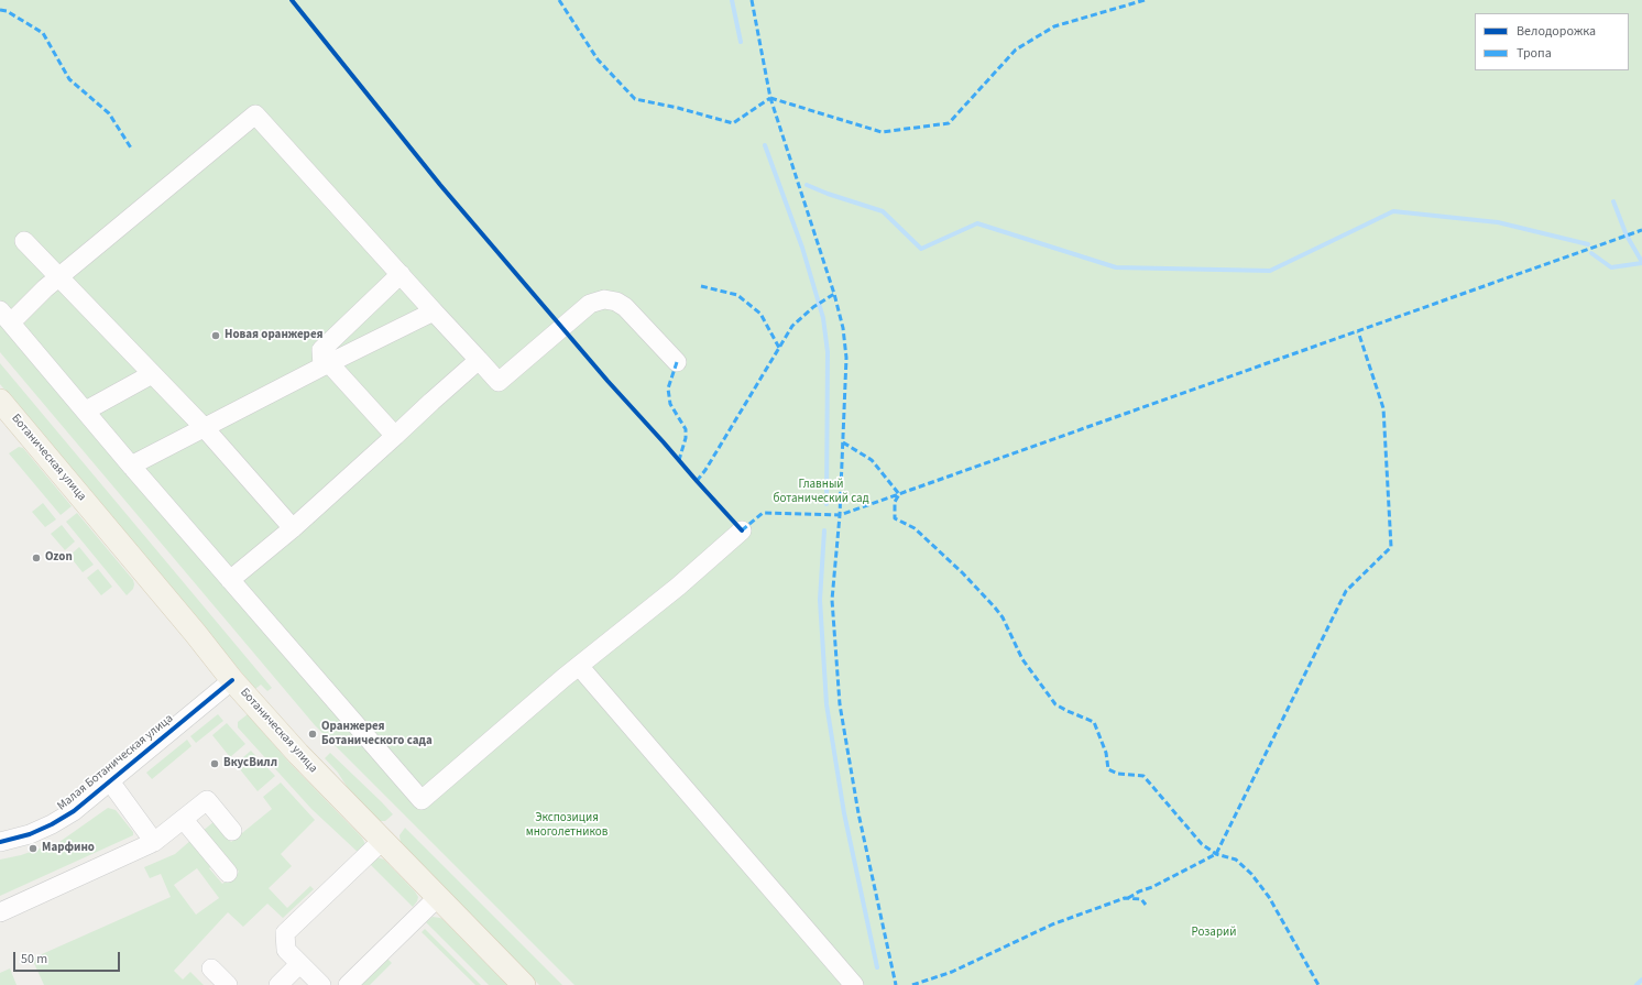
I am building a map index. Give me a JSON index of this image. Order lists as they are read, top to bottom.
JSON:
{
  "streets": {
    "main road": ["Ботаническая улица"],
    "street": ["Малая Ботаническая улица"]
  },
  "crossings": [
    ["Ботаническая улица", "Малая Ботаническая улица"]
  ],
  "parks": ["Главный ботанический сад", "Экспозиция многолетников", "Розарий"],
  "places": [
    "Новая оранжерея",
    "Ozon",
    "Оранжерея Ботанического сада",
    "ВкусВилл",
    "Марфино"
  ],
  "legend": ["Велодорожка", "Тропа"],
  "scale_bar": "50 m"
}
